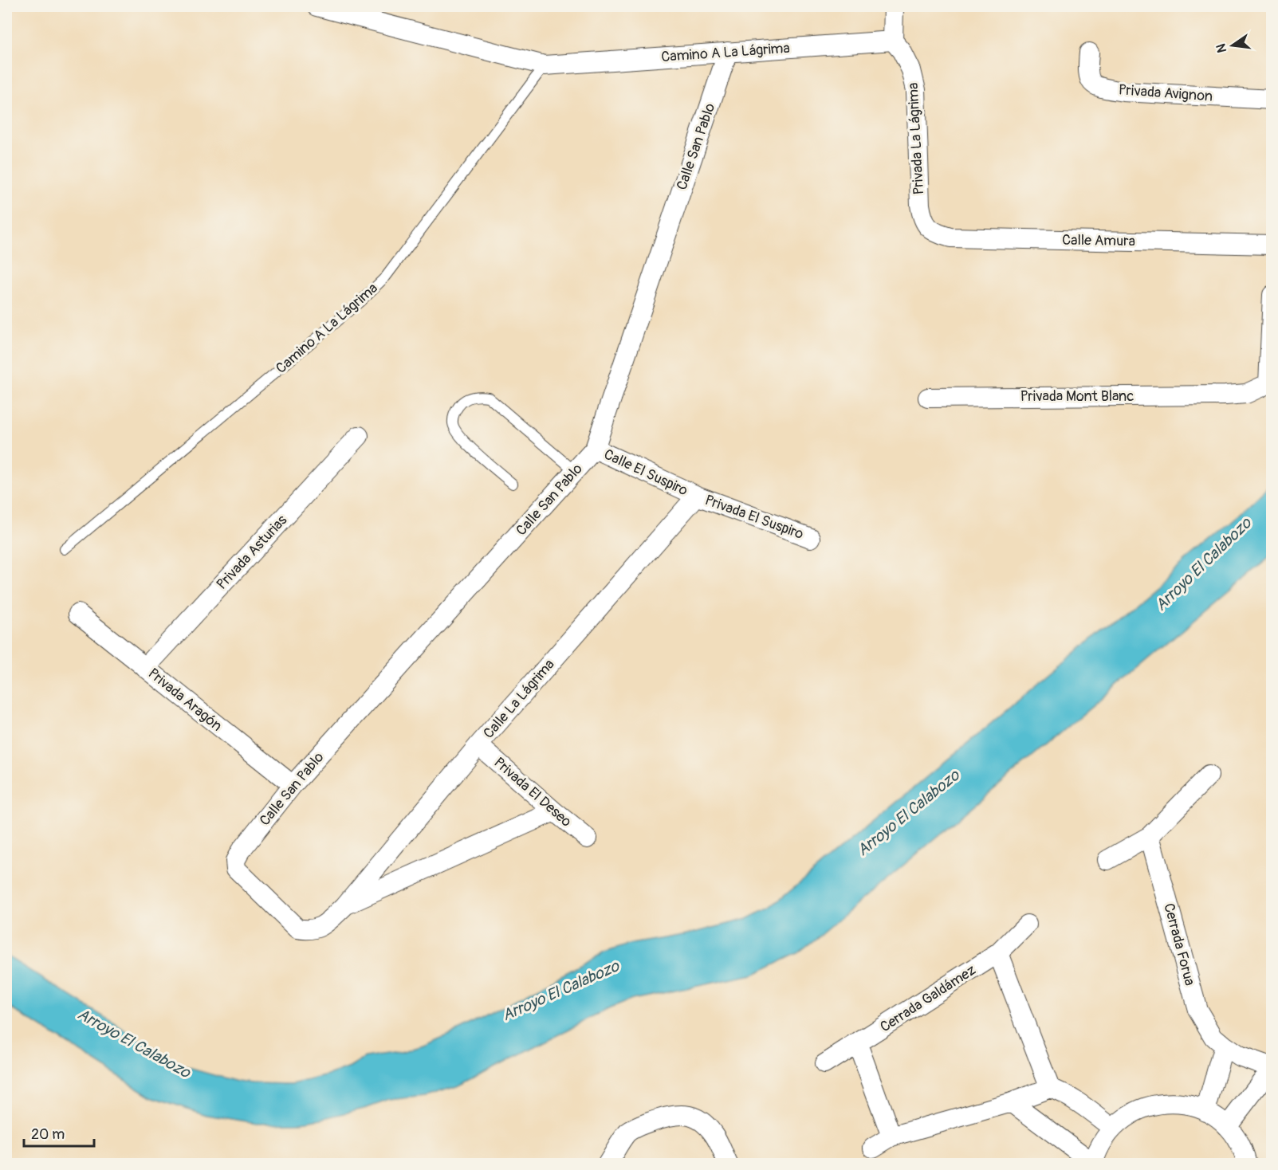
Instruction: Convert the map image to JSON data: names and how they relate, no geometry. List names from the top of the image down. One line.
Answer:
{"streets":{"street":["Camino A La Lágrima","Privada Avignon","Privada La Lágrima","Calle San Pablo","Calle Amura","Privada Mont Blanc","Calle El Suspiro","Privada El Suspiro","Privada Asturias","Calle La Lágrima","Privada Aragón","Privada El Deseo","Cerrada Forua","Cerrada Galdámez"]},"crossings":[["Camino A La Lágrima","Privada La Lágrima"],["Camino A La Lágrima","Calle San Pablo"],["Privada La Lágrima","Calle Amura"],["Calle San Pablo","Calle El Suspiro"],["Calle San Pablo","Calle La Lágrima"],["Calle San Pablo","Privada Aragón"],["Calle El Suspiro","Privada El Suspiro"],["Calle El Suspiro","Calle La Lágrima"],["Privada El Suspiro","Calle La Lágrima"],["Privada Asturias","Privada Aragón"],["Calle La Lágrima","Privada El Deseo"]],"water":["Arroyo El Calabozo"],"scale_bar":"20 m","north":"left"}
